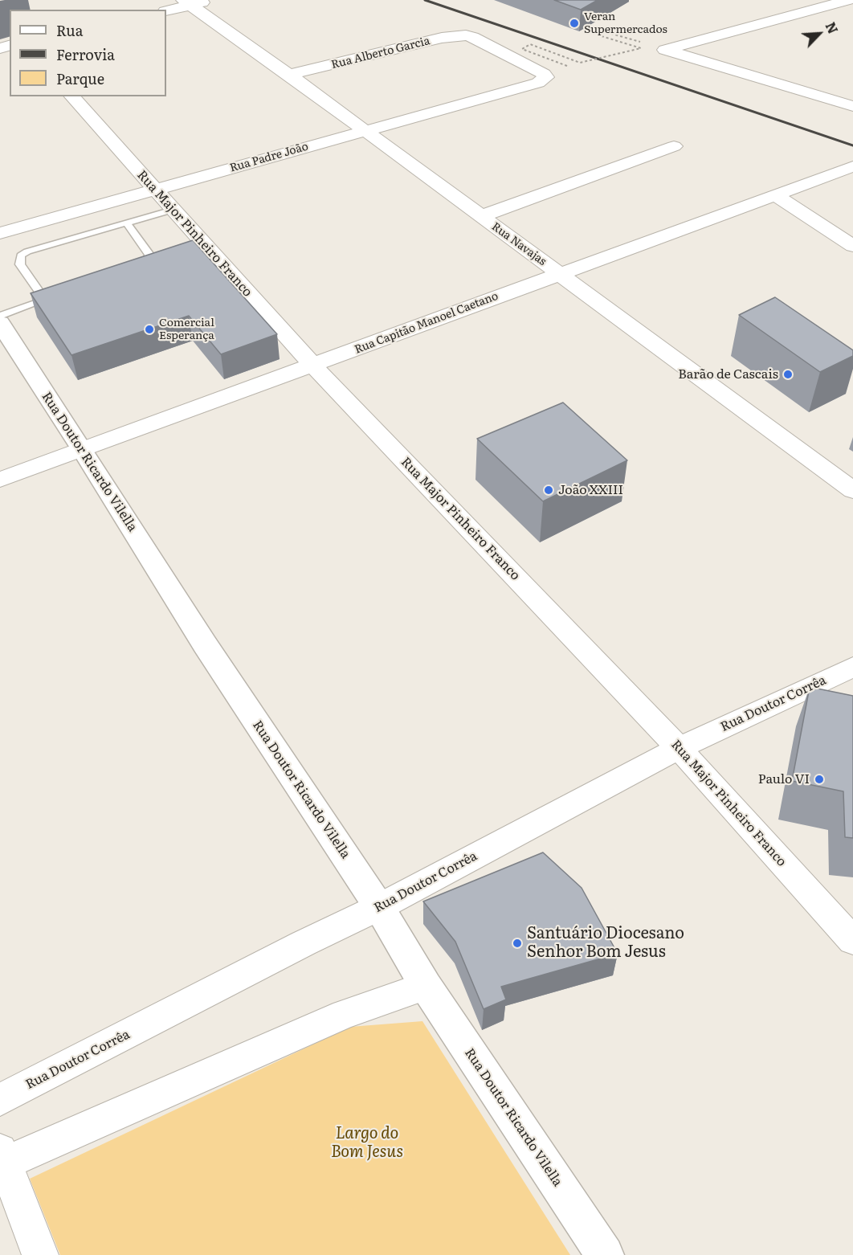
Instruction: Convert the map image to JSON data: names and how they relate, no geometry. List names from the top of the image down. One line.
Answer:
{"streets":{"street":["Rua Alberto Garcia","Rua Padre João","Rua Major Pinheiro Franco","Rua Navajas","Rua Capitão Manoel Caetano","Rua Doutor Ricardo Vilella","Rua Doutor Corrêa"]},"crossings":[["Rua Alberto Garcia","Rua Padre João"],["Rua Alberto Garcia","Rua Navajas"],["Rua Padre João","Rua Major Pinheiro Franco"],["Rua Padre João","Rua Navajas"],["Rua Major Pinheiro Franco","Rua Capitão Manoel Caetano"],["Rua Major Pinheiro Franco","Rua Doutor Corrêa"],["Rua Navajas","Rua Capitão Manoel Caetano"],["Rua Capitão Manoel Caetano","Rua Doutor Ricardo Vilella"],["Rua Doutor Ricardo Vilella","Rua Doutor Corrêa"]],"parks":["Largo do Bom Jesus"],"places":["Veran Supermercados","Comercial Esperança","Barão de Cascais","João XXIII","Paulo VI","Santuário Diocesano Senhor Bom Jesus"],"legend":["Rua","Ferrovia","Parque"],"north":"top right"}
